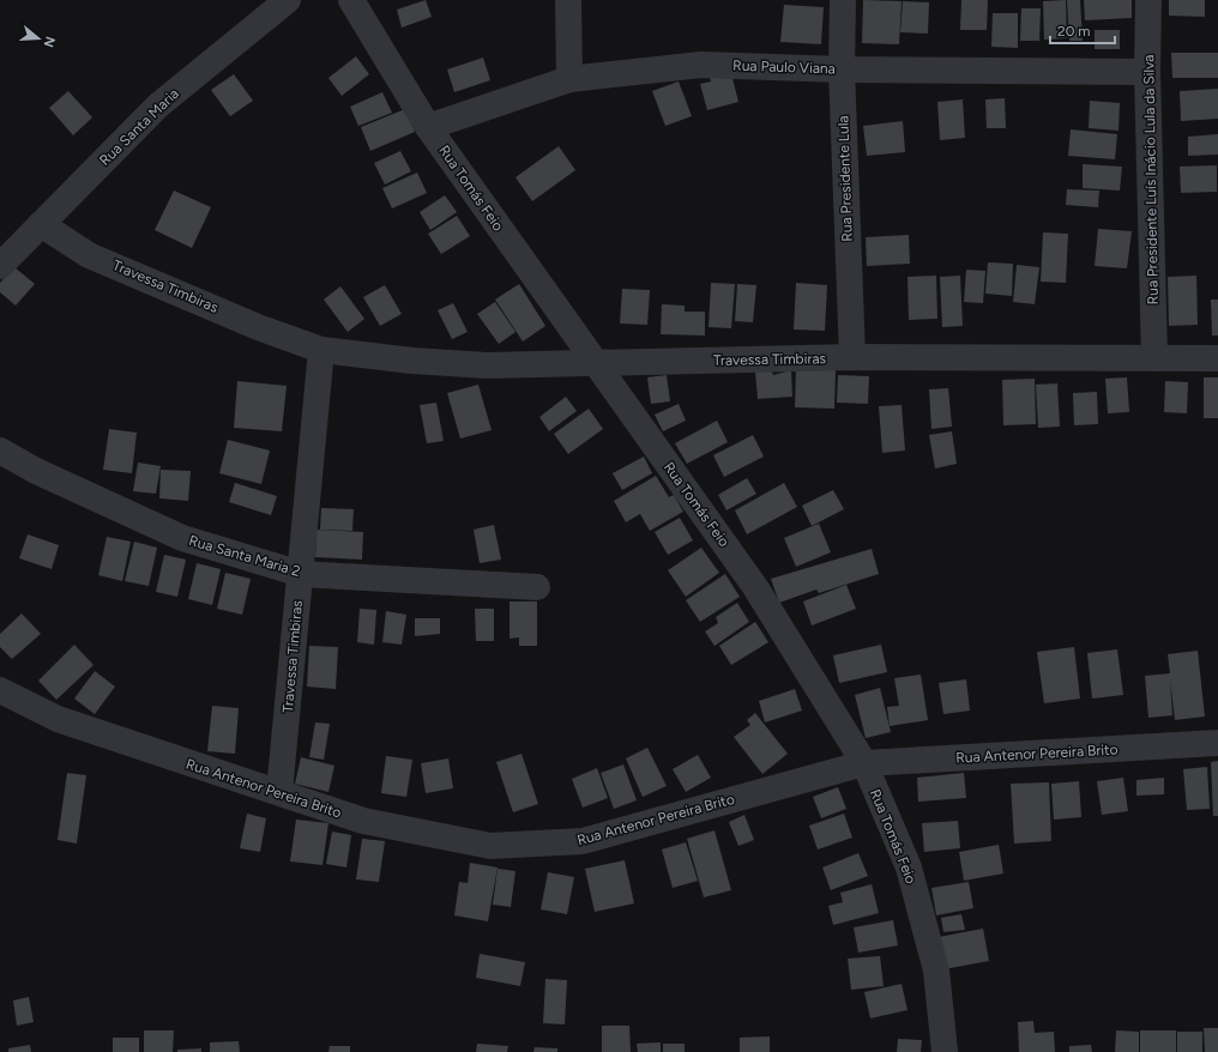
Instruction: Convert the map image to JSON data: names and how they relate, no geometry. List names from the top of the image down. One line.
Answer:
{"streets":{"street":["Rua Paulo Viana","Rua Santa Maria","Rua Presidente Lula","Rua Presidente Luís Inácio Lula da Silva","Rua Tomás Feio","Travessa Timbiras","Rua Santa Maria 2","Rua Antenor Pereira Brito"]},"crossings":[["Rua Paulo Viana","Rua Presidente Lula"],["Rua Paulo Viana","Rua Presidente Luís Inácio Lula da Silva"],["Rua Paulo Viana","Rua Tomás Feio"],["Rua Santa Maria","Travessa Timbiras"],["Rua Presidente Lula","Travessa Timbiras"],["Rua Presidente Luís Inácio Lula da Silva","Travessa Timbiras"],["Rua Tomás Feio","Travessa Timbiras"],["Rua Tomás Feio","Rua Antenor Pereira Brito"],["Travessa Timbiras","Rua Santa Maria 2"],["Travessa Timbiras","Rua Antenor Pereira Brito"]],"scale_bar":"20 m","north":"right"}
